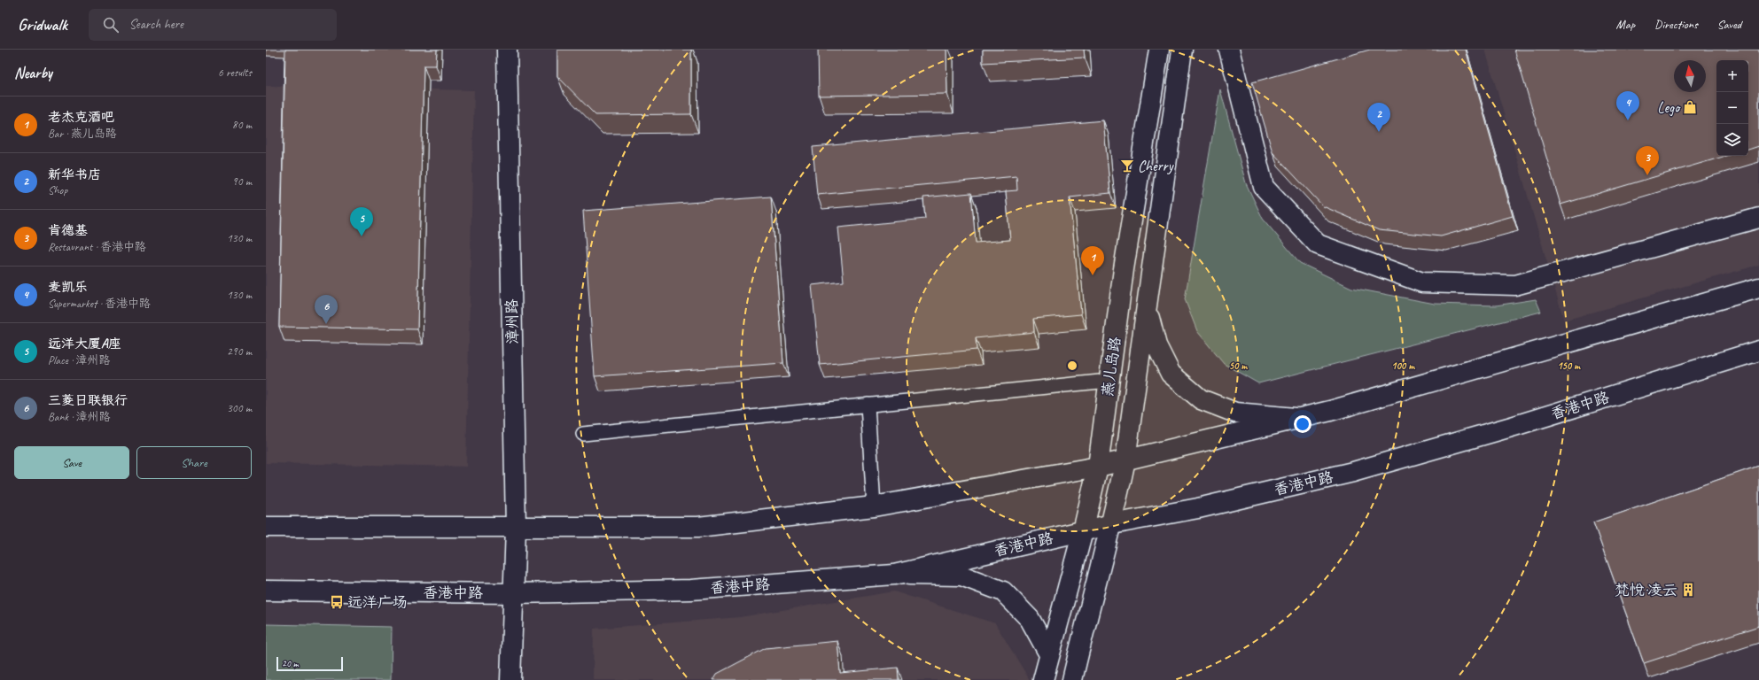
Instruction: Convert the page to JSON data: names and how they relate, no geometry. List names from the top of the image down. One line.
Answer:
{"streets":{"main road":["漳州路","燕儿岛路","香港中路"]},"crossings":[["漳州路","香港中路"],["燕儿岛路","香港中路"]],"places":{"shop":["Lego"],"bar":["Cherry"],"building":["梵悦·凌云"],"bus stop":["远洋广场"]},"scale_bar":"20 m","north":"top","page":{"header":"Gridwalk","search":"Search here","nav":["Map","Directions","Saved"],"heading":["Nearby","6 results"],"map_buttons":["+","−"],"pins":["4","2","3","5","1","6"],"list":[{"mark":"1","name":"老杰克酒吧","note":"Bar · 燕儿岛路","value":"80 m"},{"mark":"2","name":"新华书店","note":"Shop","value":"90 m"},{"mark":"3","name":"肯德基","note":"Restaurant · 香港中路","value":"130 m"},{"mark":"4","name":"麦凯乐","note":"Supermarket · 香港中路","value":"130 m"},{"mark":"5","name":"远洋大厦A座","note":"Place · 漳州路","value":"290 m"},{"mark":"6","name":"三菱日联银行","note":"Bank · 漳州路","value":"300 m"}],"buttons":["Save","Share"],"scale":"20 m"},"rings":["50 m","100 m","150 m"]}
